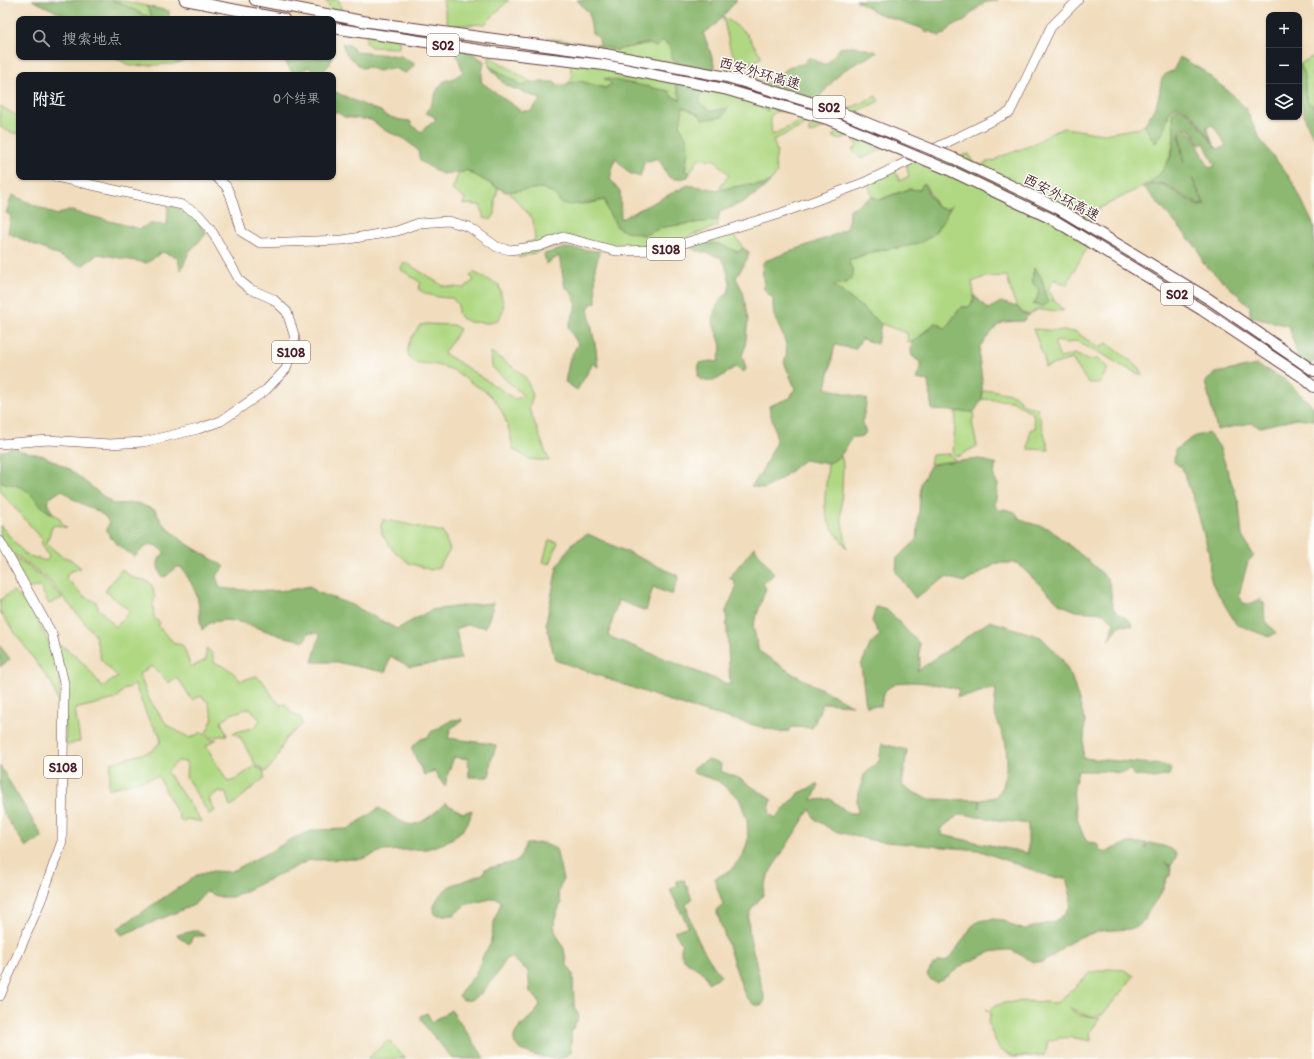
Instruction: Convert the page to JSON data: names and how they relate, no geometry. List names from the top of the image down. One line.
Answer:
{"streets":{"highway":["S02","西安外环高速"],"main road":["S108"]},"page":{"map_buttons":["+","−"],"search":"搜索地点","heading":["附近","0个结果"]}}
